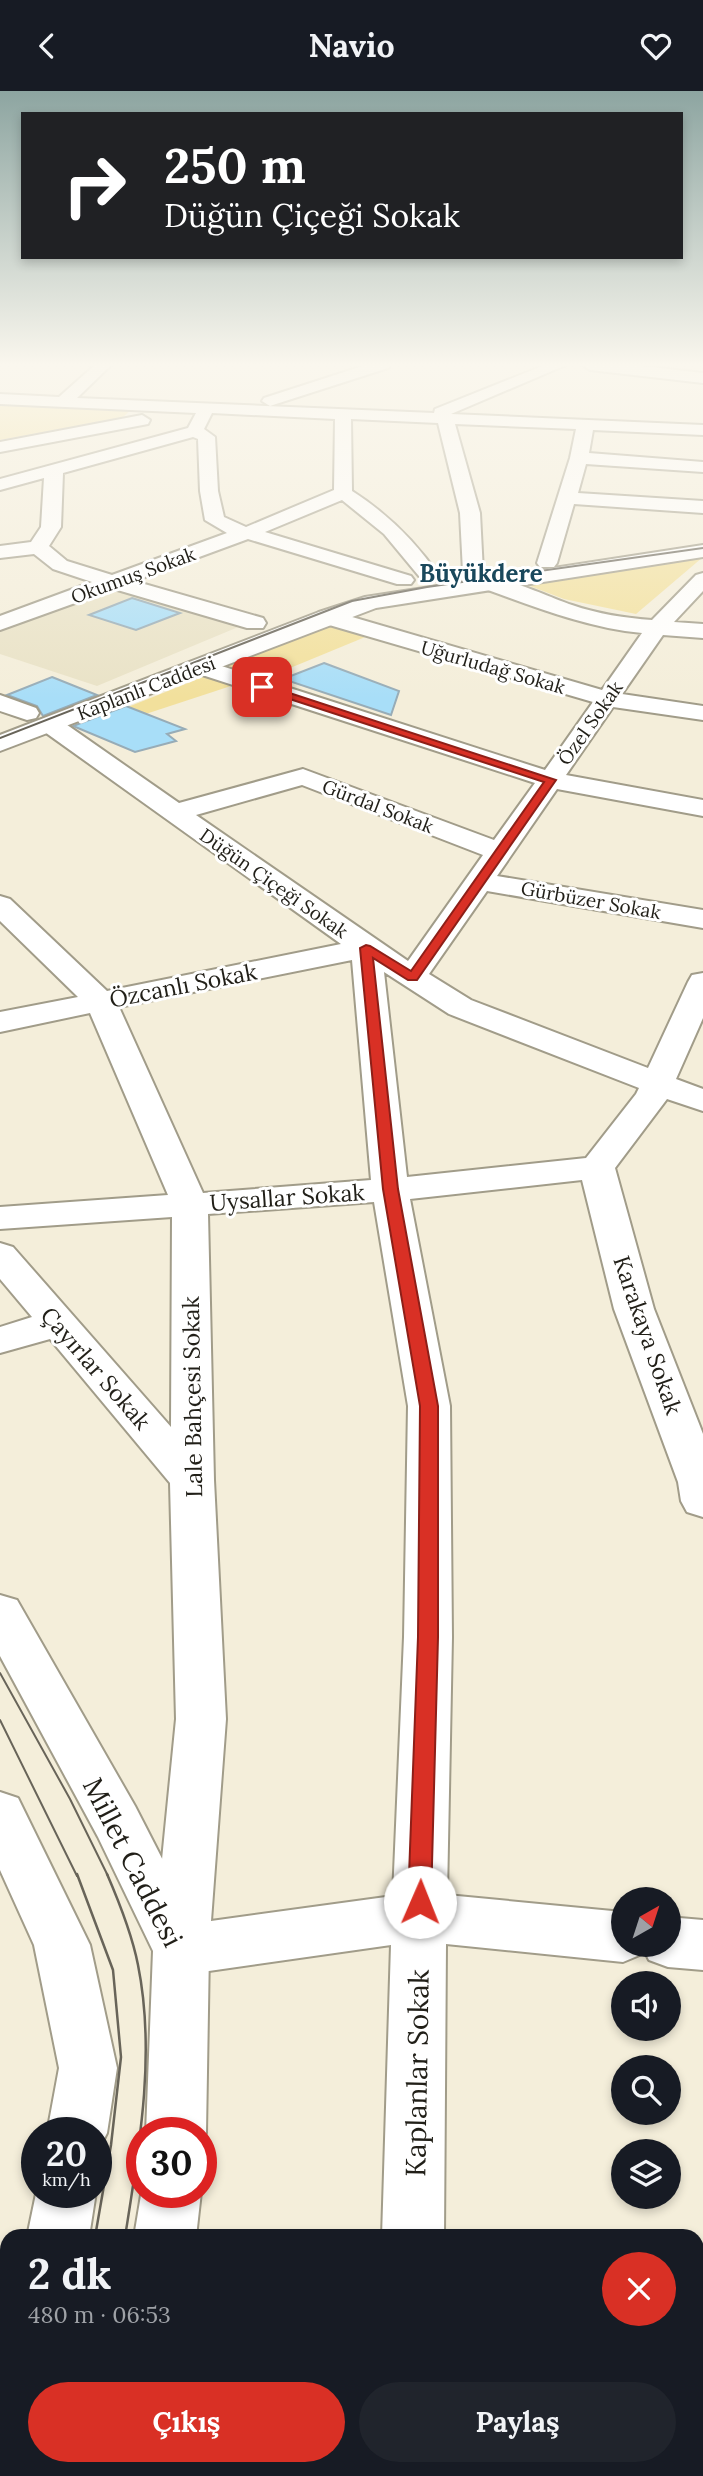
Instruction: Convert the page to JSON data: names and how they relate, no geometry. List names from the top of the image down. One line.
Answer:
{"streets":{"street":["Okumuş Sokak","Uğurludağ Sokak","Kaplanlı Caddesi","Özel Sokak","Gürdal Sokak","Düğün Çiçeği Sokak","Gürbüzer Sokak","Özcanlı Sokak","Uysallar Sokak","Karakaya Sokak","Çayırlar Sokak","Lale Bahçesi Sokak","Millet Caddesi","Kaplanlar Sokak"]},"crossings":[["Uğurludağ Sokak","Kaplanlı Caddesi"],["Uğurludağ Sokak","Özel Sokak"],["Kaplanlı Caddesi","Düğün Çiçeği Sokak"],["Özel Sokak","Gürdal Sokak"],["Özel Sokak","Düğün Çiçeği Sokak"],["Özel Sokak","Gürbüzer Sokak"],["Gürdal Sokak","Düğün Çiçeği Sokak"],["Düğün Çiçeği Sokak","Özcanlı Sokak"],["Düğün Çiçeği Sokak","Kaplanlar Sokak"],["Özcanlı Sokak","Lale Bahçesi Sokak"],["Özcanlı Sokak","Kaplanlar Sokak"],["Uysallar Sokak","Karakaya Sokak"],["Uysallar Sokak","Lale Bahçesi Sokak"],["Uysallar Sokak","Kaplanlar Sokak"],["Çayırlar Sokak","Lale Bahçesi Sokak"],["Lale Bahçesi Sokak","Millet Caddesi"]],"districts":["Büyükdere"],"north":"top right","page":{"header":"Navio","turn":["250 m","Düğün Çiçeği Sokak"],"speed":"20 km/h","limit":"30","heading":["2 dk","480 m · 06:53"],"buttons":["Çıkış","Paylaş"]}}
